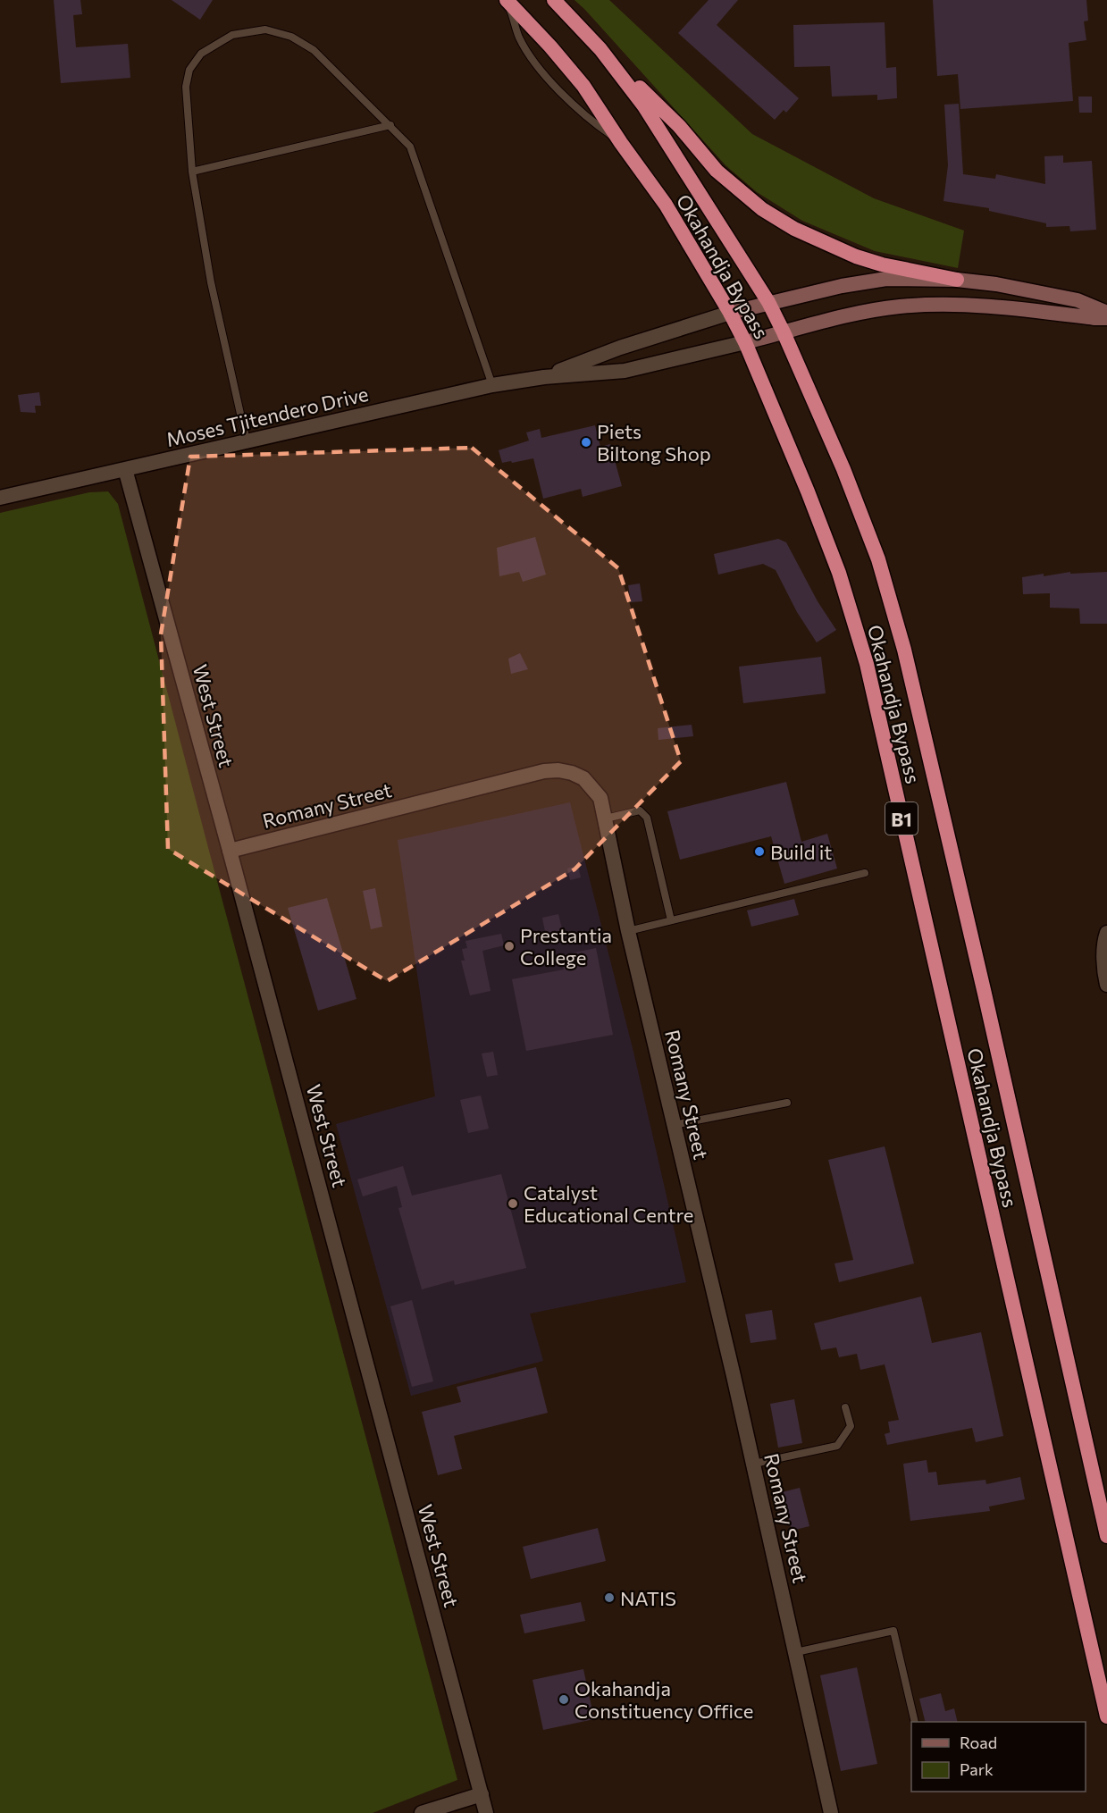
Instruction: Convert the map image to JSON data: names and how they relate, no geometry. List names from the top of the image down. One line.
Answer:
{"streets":{"highway":["Okahandja Bypass","B1"],"main road":["Moses Tjitendero Drive"],"street":["West Street","Romany Street"]},"crossings":[["Okahandja Bypass","Moses Tjitendero Drive"],["Moses Tjitendero Drive","West Street"],["West Street","Romany Street"]],"places":["Piets Biltong Shop","Build it","Prestantia College","Catalyst Educational Centre","NATIS","Okahandja Constituency Office"],"legend":["Road","Park"]}
